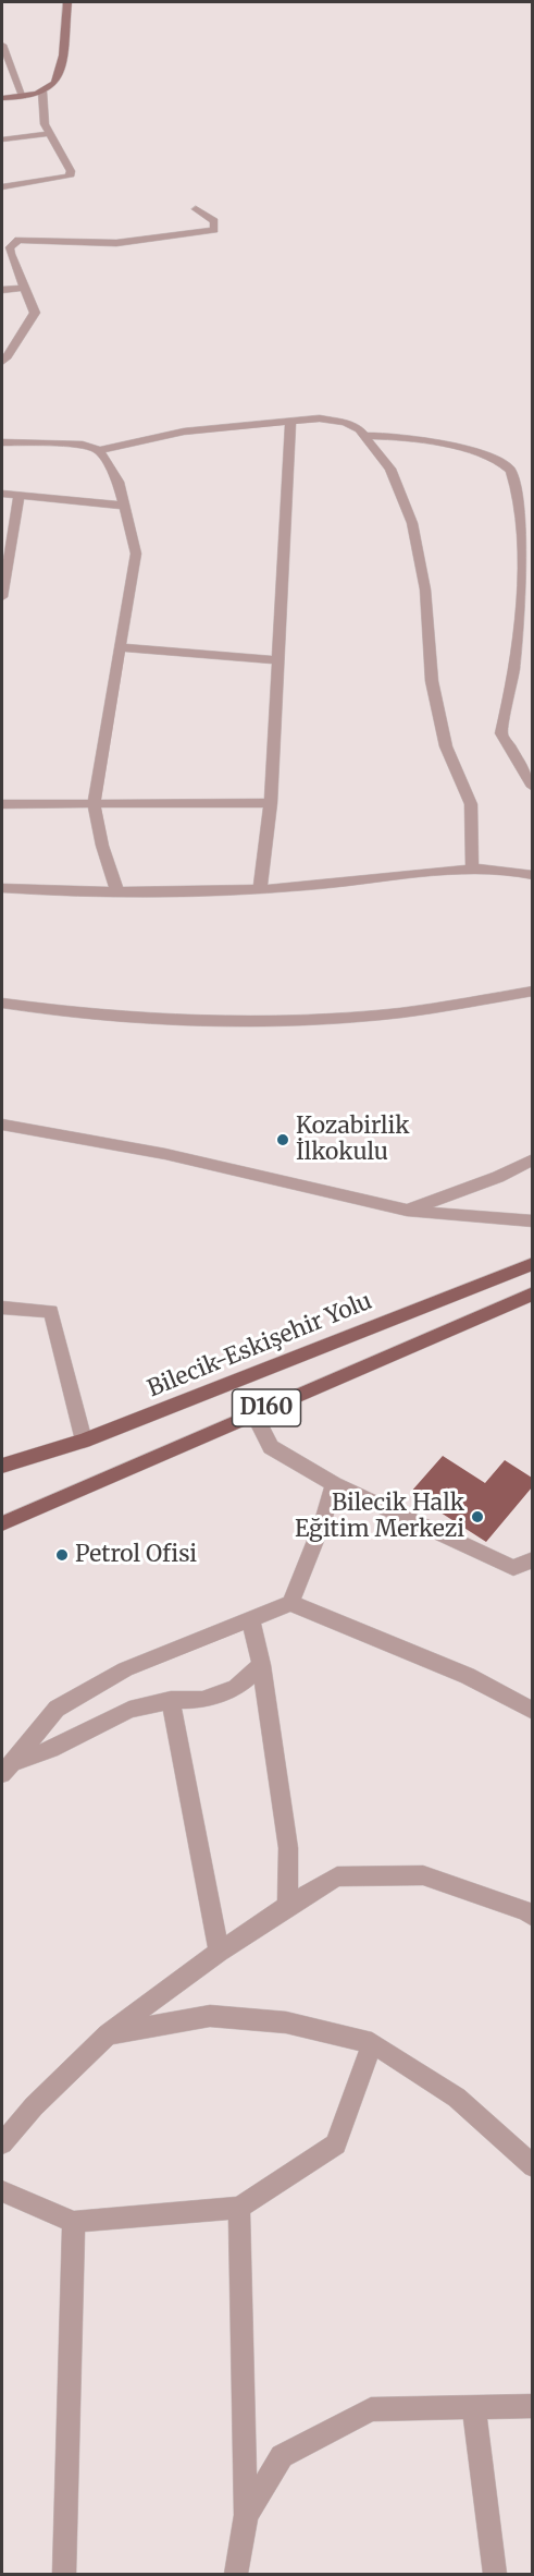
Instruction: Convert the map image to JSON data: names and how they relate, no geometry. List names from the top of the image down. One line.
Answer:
{"streets":{"main road":["Bilecik-Eskişehir Yolu","D160"]},"places":["Kozabirlik İlkokulu","Bilecik Halk Eğitim Merkezi","Petrol Ofisi"]}
